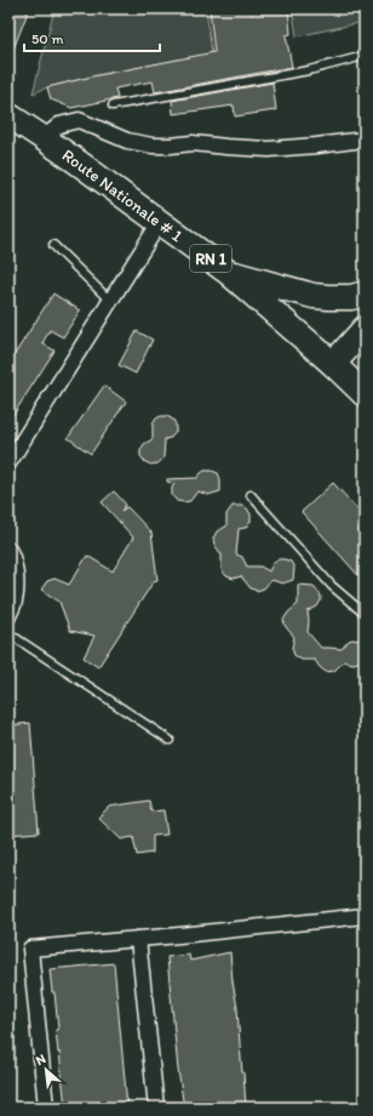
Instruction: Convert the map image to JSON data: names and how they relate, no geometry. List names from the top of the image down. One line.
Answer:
{"streets":{"main road":["Route Nationale # 1","RN 1"]},"scale_bar":"50 m","north":"top left"}
